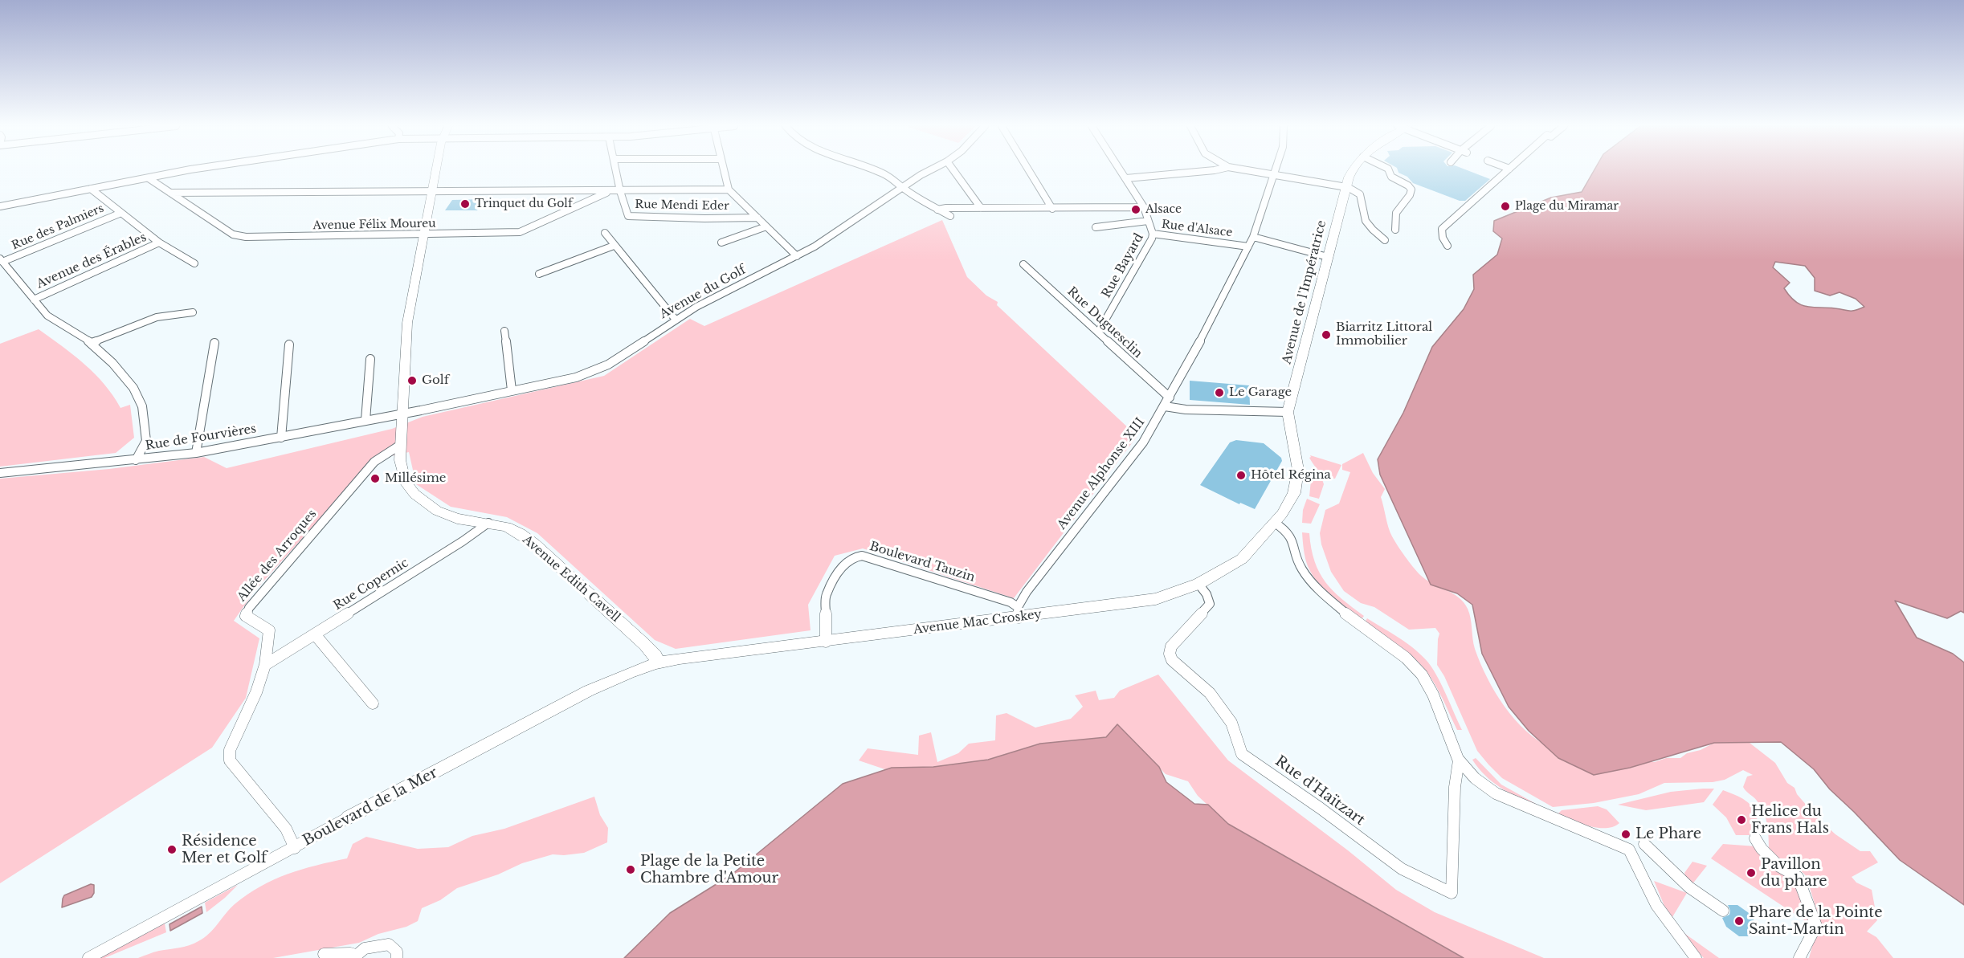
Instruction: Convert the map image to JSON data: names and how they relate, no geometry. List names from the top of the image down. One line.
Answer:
{"streets":{"main road":["Avenue de l'Impératrice","Avenue Edith Cavell","Avenue Mac Croskey","Boulevard de la Mer"],"street":["Rue Mendi Eder","Avenue Félix Moureu","Rue des Palmiers","Rue d'Alsace","Avenue des Érables","Rue Bayard","Avenue du Golf","Rue Duguesclin","Rue de Fourvières","Avenue Alphonse XIII","Allée des Arroques","Boulevard Tauzin","Rue Copernic","Rue d'Haïtzart"]},"crossings":[["Avenue Félix Moureu","Avenue Edith Cavell"],["Rue d'Alsace","Rue Bayard"],["Rue d'Alsace","Avenue Alphonse XIII"],["Rue Bayard","Rue Duguesclin"],["Avenue du Golf","Rue de Fourvières"],["Avenue du Golf","Avenue Edith Cavell"],["Avenue de l'Impératrice","Avenue Mac Croskey"],["Rue Duguesclin","Avenue Alphonse XIII"],["Rue de Fourvières","Avenue Edith Cavell"],["Avenue Alphonse XIII","Boulevard Tauzin"],["Avenue Alphonse XIII","Avenue Mac Croskey"],["Allée des Arroques","Avenue Edith Cavell"],["Allée des Arroques","Rue Copernic"],["Allée des Arroques","Boulevard de la Mer"],["Boulevard Tauzin","Avenue Mac Croskey"],["Avenue Edith Cavell","Rue Copernic"],["Avenue Edith Cavell","Avenue Mac Croskey"],["Avenue Edith Cavell","Boulevard de la Mer"],["Avenue Mac Croskey","Rue d'Haïtzart"],["Avenue Mac Croskey","Boulevard de la Mer"]],"places":["Trinquet du Golf","Plage du Miramar","Alsace","Biarritz Littoral Immobilier","Golf","Le Garage","Hôtel Régina","Millésime","Helice du Frans Hals","Le Phare","Résidence Mer et Golf","Plage de la Petite Chambre d'Amour","Pavillon du phare","Phare de la Pointe Saint-Martin"]}
